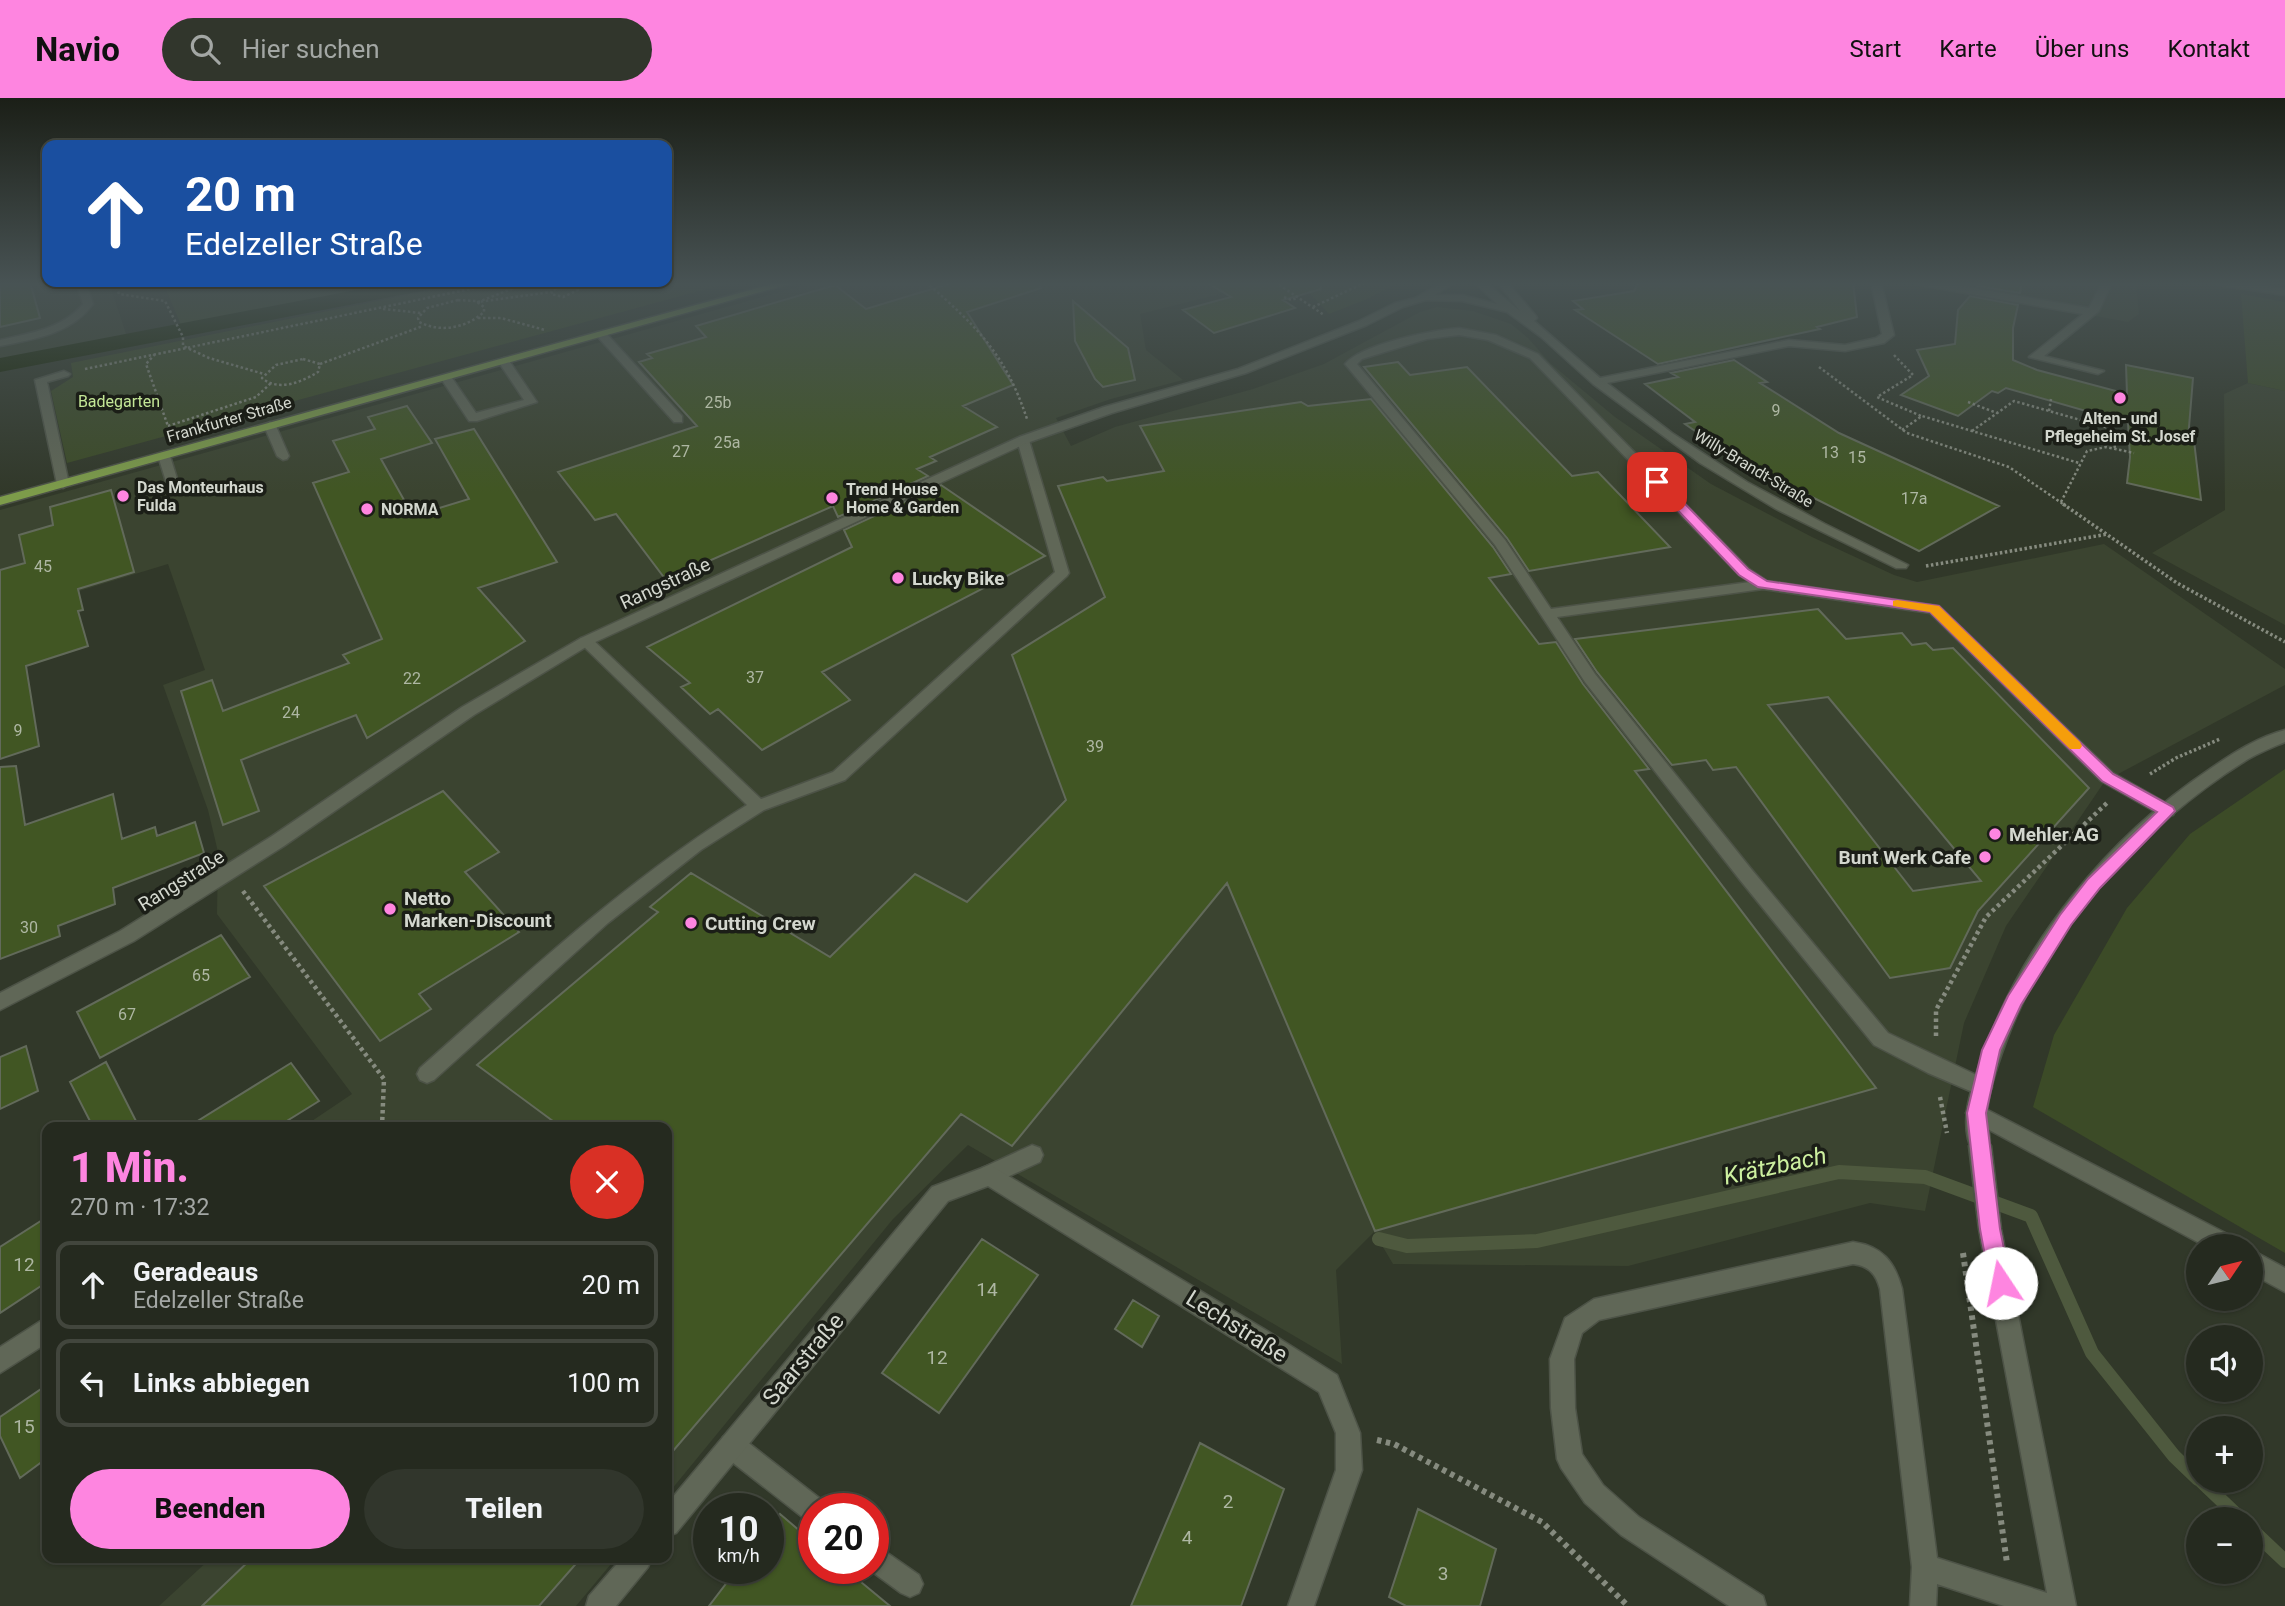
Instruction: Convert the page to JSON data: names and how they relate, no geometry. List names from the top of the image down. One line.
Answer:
{"streets":{"main road":["Frankfurter Straße"],"street":["Willy-Brandt-Straße","Rangstraße","Lechstraße","Saarstraße"]},"crossings":[["Lechstraße","Saarstraße"]],"water":["Krätzbach"],"parks":["Badegarten"],"places":["Alten- und Pflegeheim St. Josef","Das Monteurhaus Fulda","Trend House Home & Garden","NORMA","Lucky Bike","Mehler AG","Bunt Werk Cafe","Netto Marken-Discount","Cutting Crew"],"house_numbers":["25b","9","25a","27","13","15","17a","45","37","22","24","9","39","30","65","67","12","14","12","15","2","4","3"],"north":"top right","page":{"header":"Navio","search":"Hier suchen","nav":["Start","Karte","Über uns","Kontakt"],"turn":["20 m","Edelzeller Straße"],"heading":["1 Min.","270 m · 17:32"],"map_buttons":["+","−"],"list":[{"name":"Geradeaus","note":"Edelzeller Straße","value":"20 m"},{"name":"Links abbiegen","value":"100 m"}],"buttons":["Beenden","Teilen"],"speed":"10 km/h","limit":"20"}}
